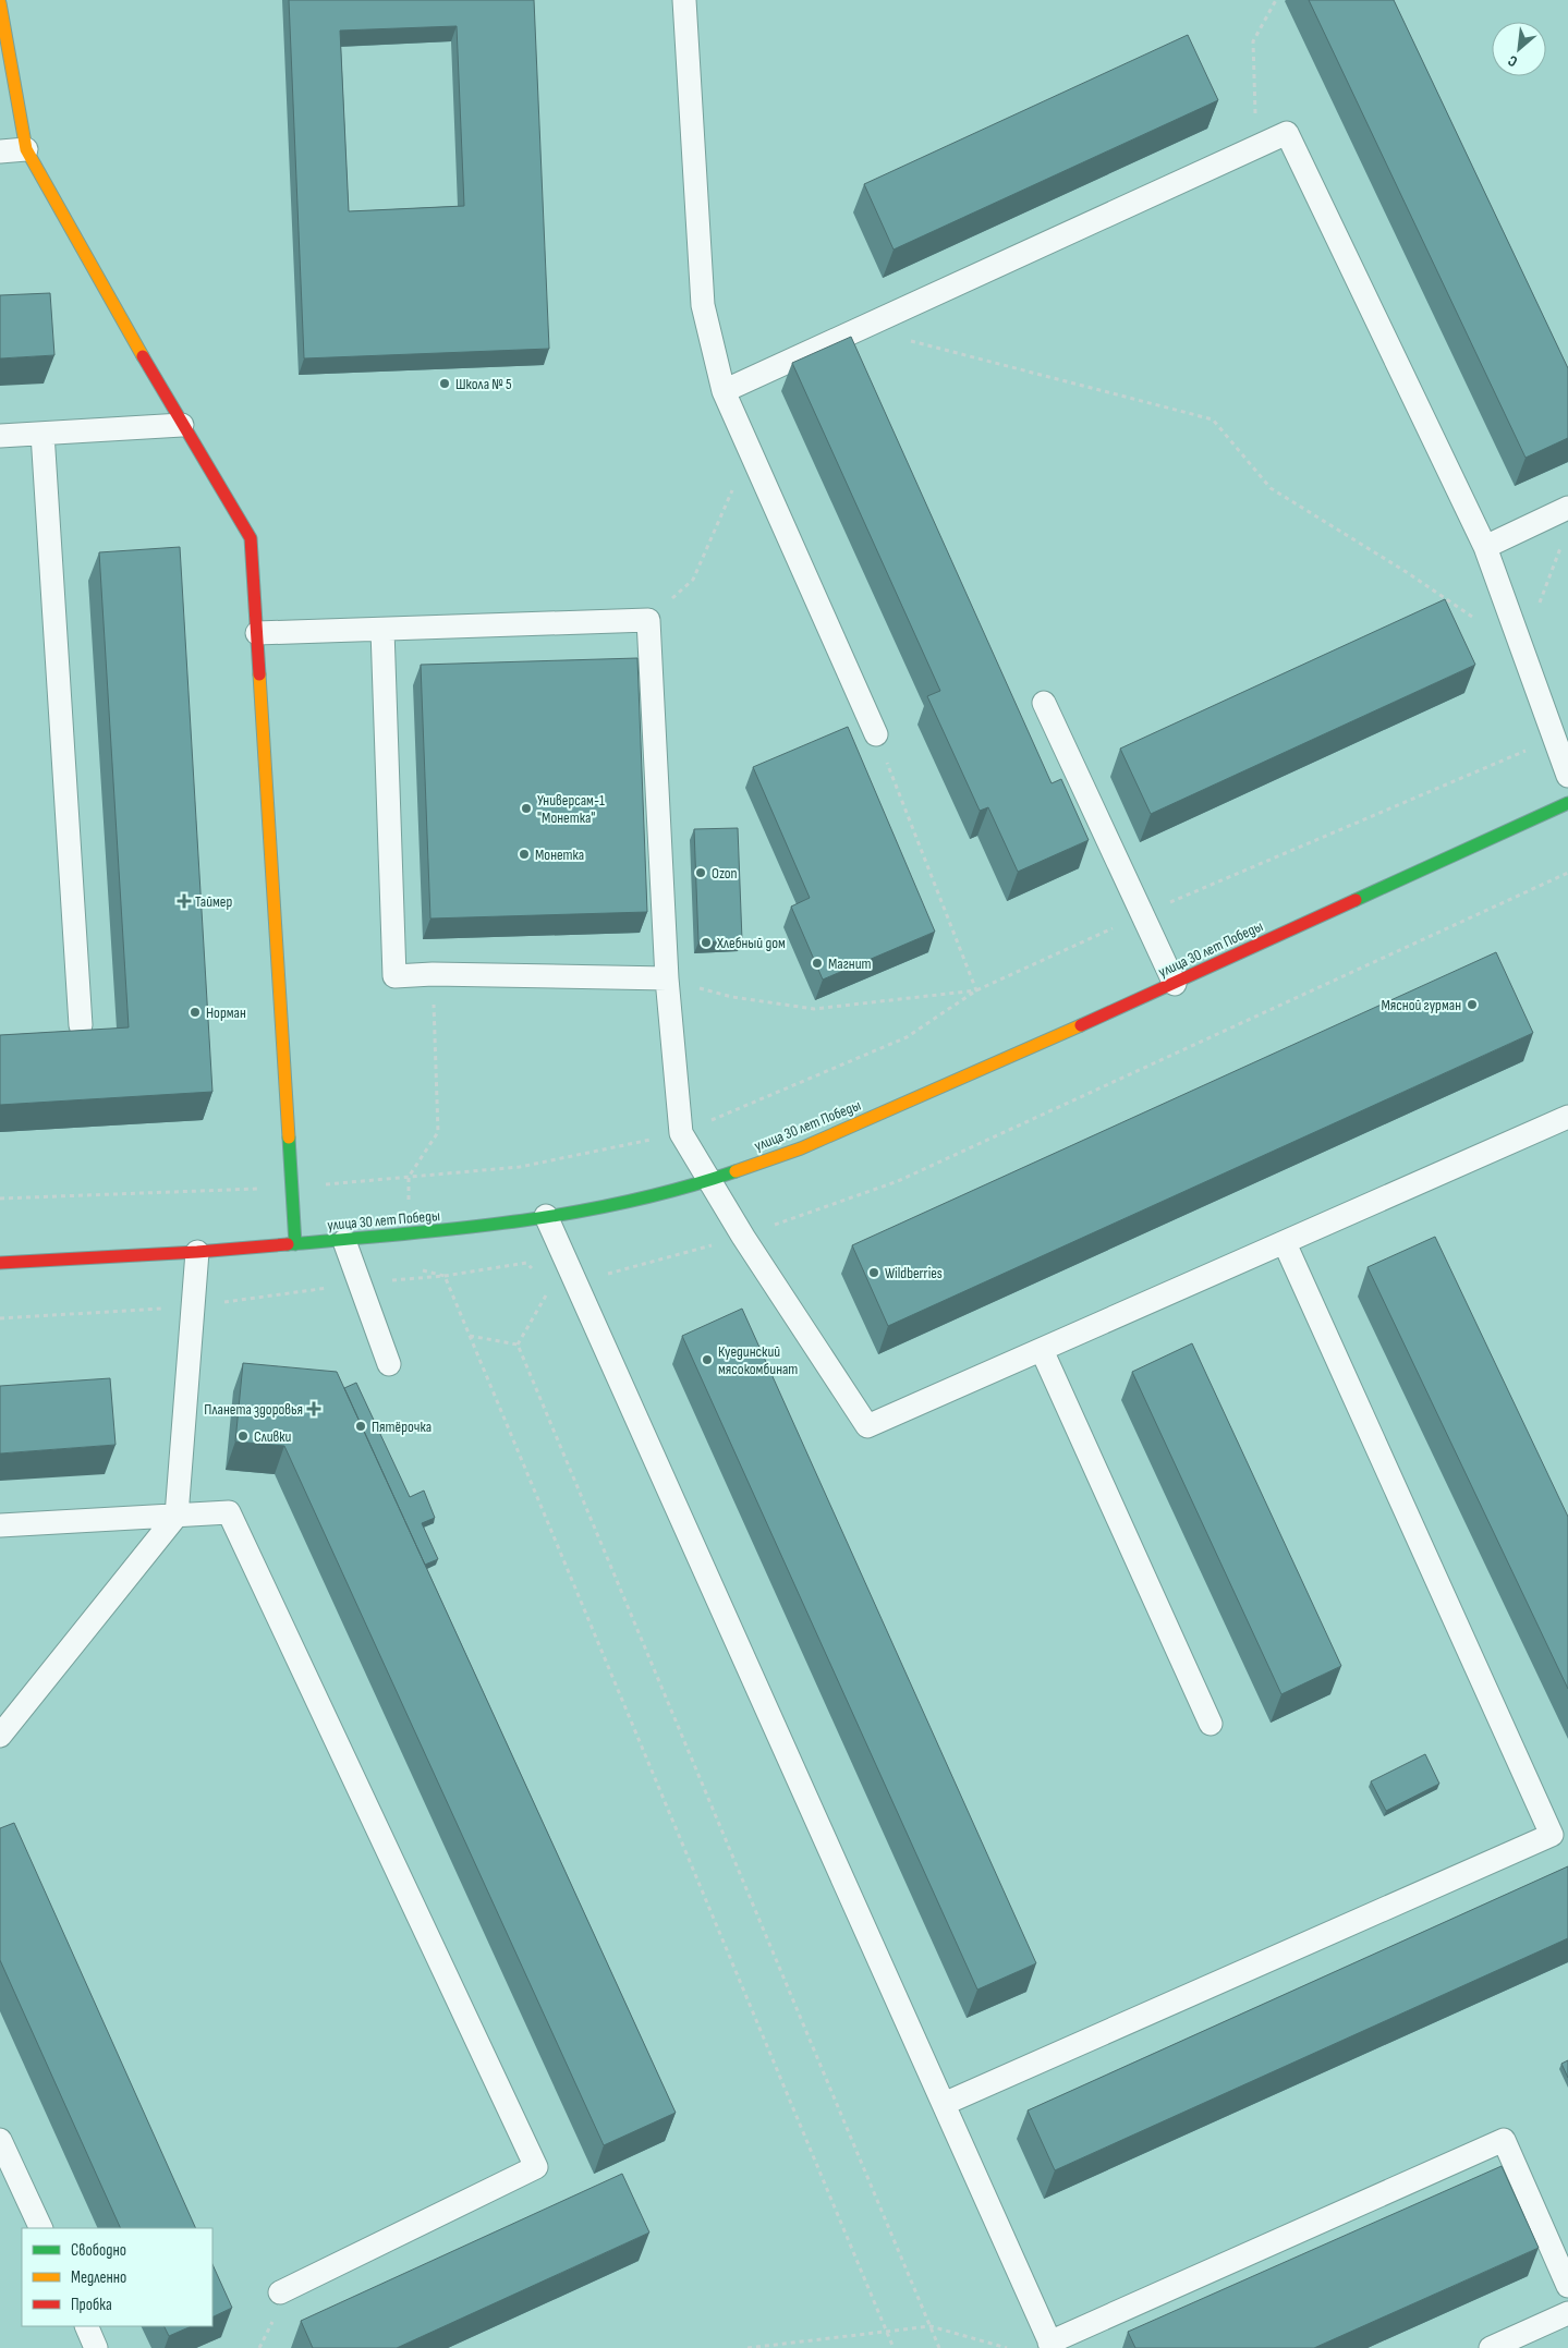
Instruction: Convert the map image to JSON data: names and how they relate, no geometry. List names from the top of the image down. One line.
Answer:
{"streets":{"main road":["улица 30 лет Победы"]},"places":{"other":["Школа № 5","Универсам-1 \"Монетка\"","Монетка","Ozon","Хлебный дом","Магнит","Мясной гурман","Норман","Wildberries","Куединский мясокомбинат","Пятёрочка","Сливки"],"health":["Таймер","Планета здоровья"]},"legend":["Свободно","Медленно","Пробка"],"north":"bottom left"}
